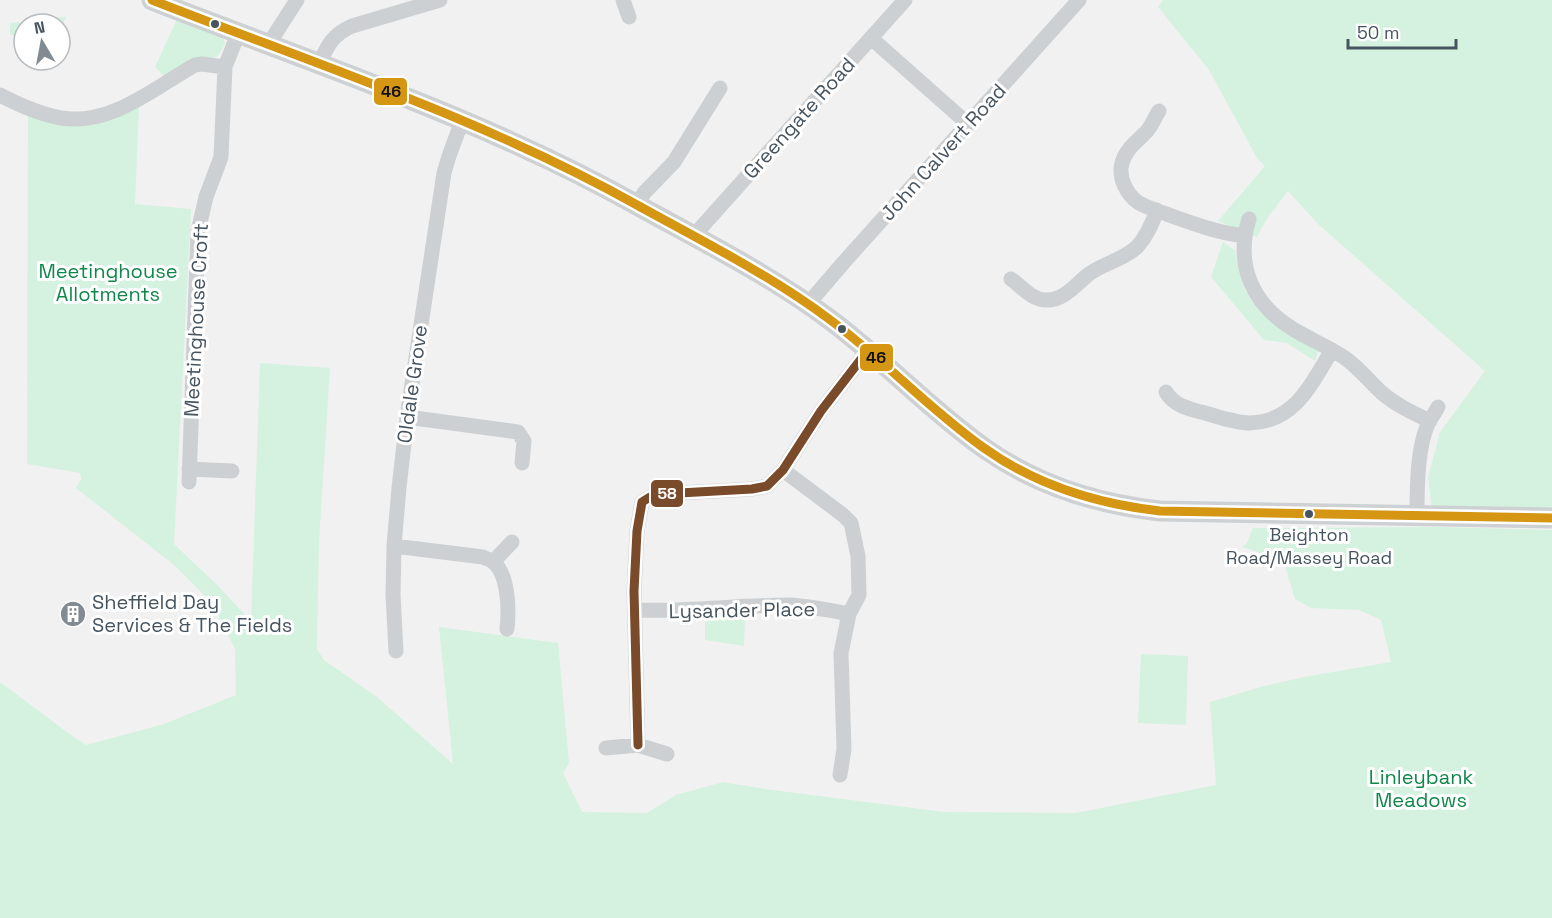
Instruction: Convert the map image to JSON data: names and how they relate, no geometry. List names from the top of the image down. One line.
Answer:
{"streets":{"street":["Greengate Road","John Calvert Road","Meetinghouse Croft","Oldale Grove","Lysander Place"]},"parks":["Meetinghouse Allotments","Linleybank Meadows"],"places":{"other":["Beighton Road/Massey Road"],"building":["Sheffield Day Services & The Fields"]},"lines":["transit line 46","transit line 58"],"scale_bar":"50 m","north":"top"}
